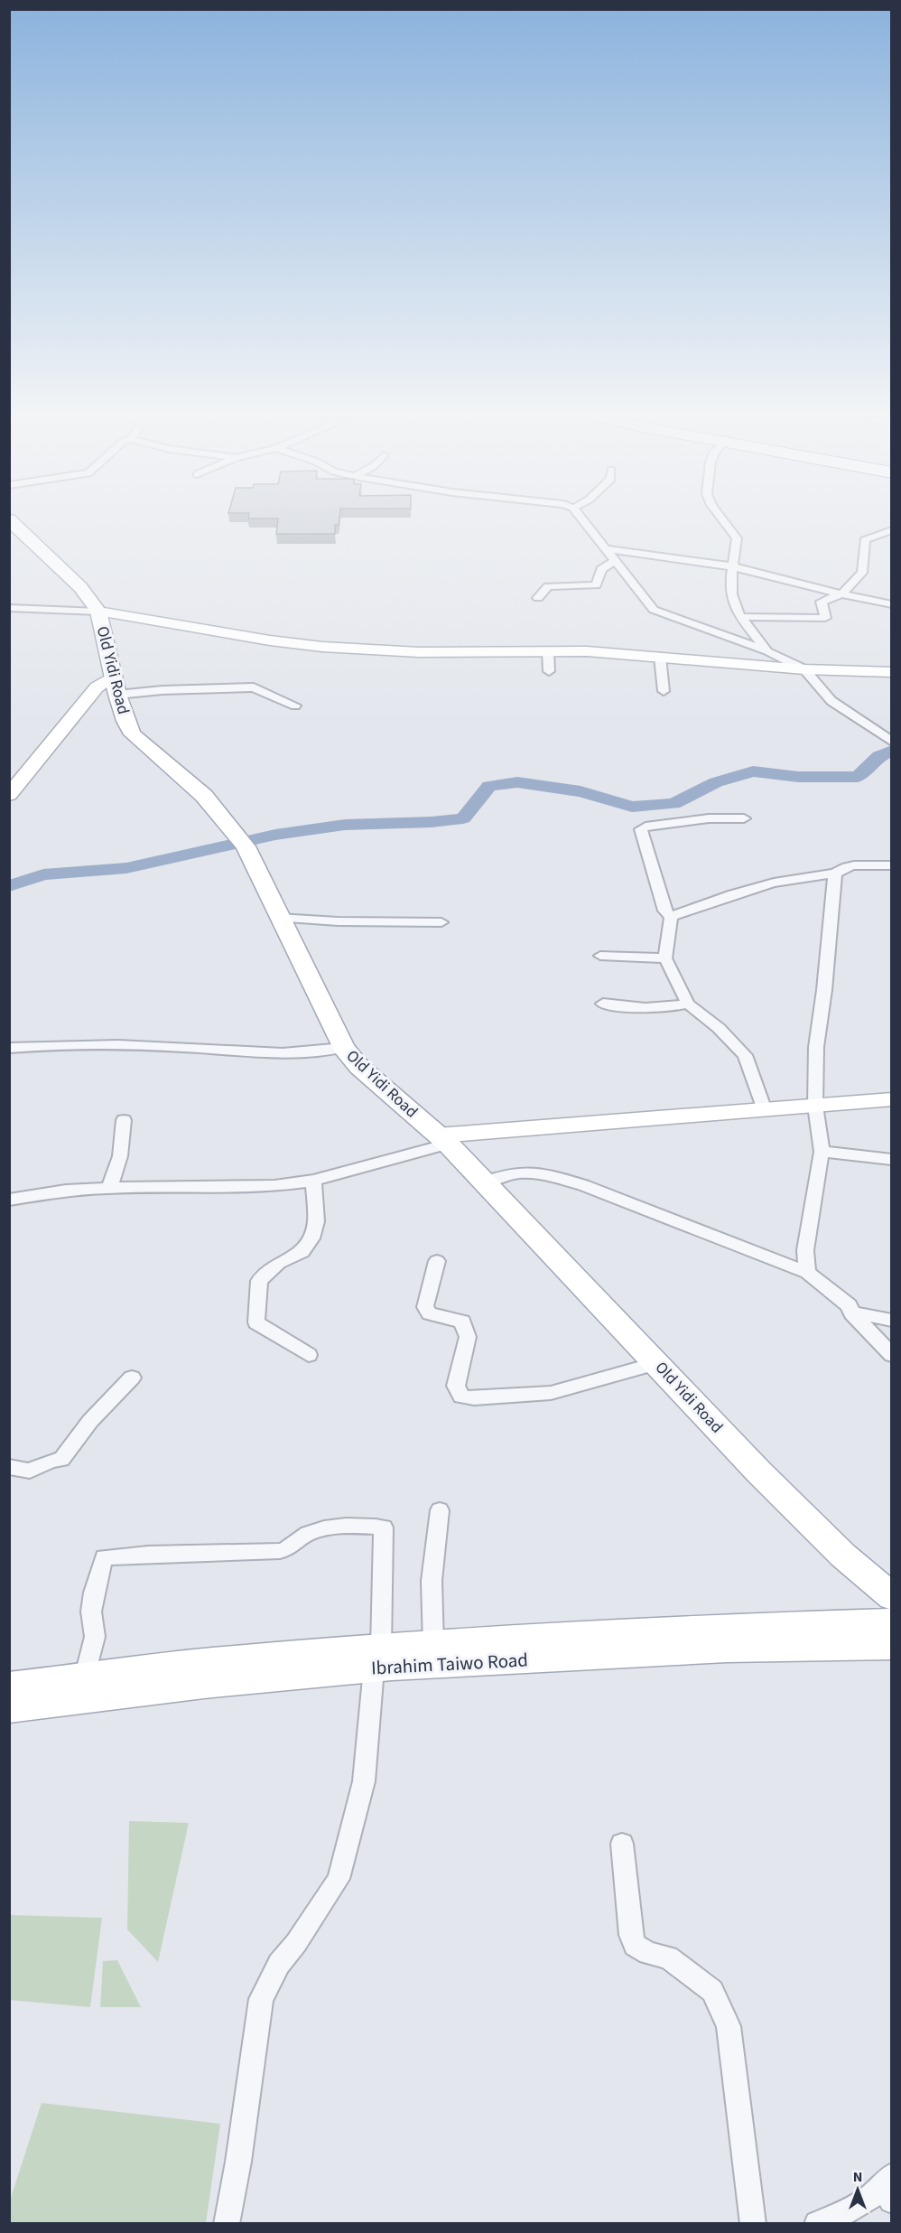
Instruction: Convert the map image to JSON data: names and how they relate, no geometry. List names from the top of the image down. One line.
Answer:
{"streets":{"main road":["Old Yidi Road","Ibrahim Taiwo Road"]},"crossings":[["Old Yidi Road","Ibrahim Taiwo Road"]],"north":"top"}
